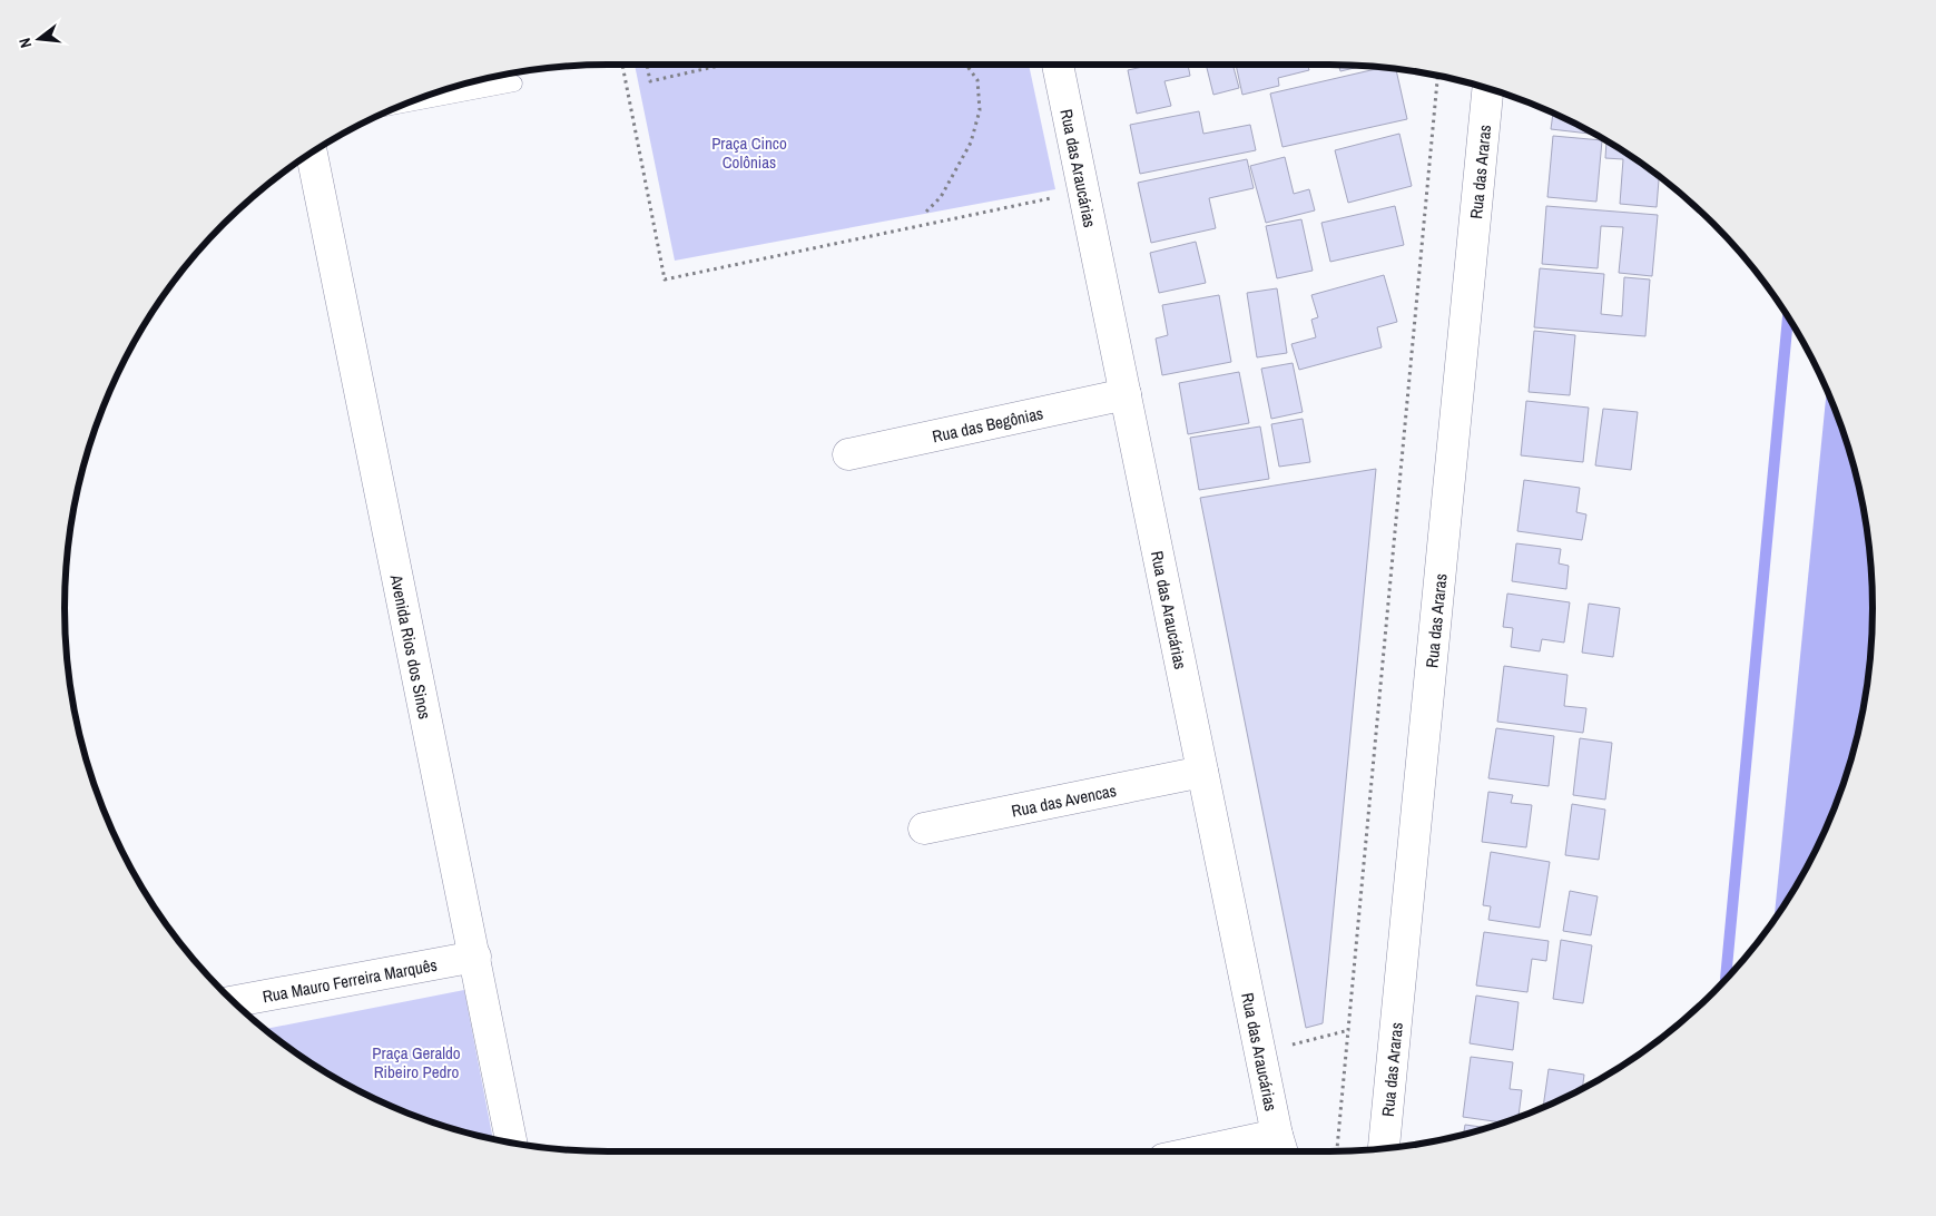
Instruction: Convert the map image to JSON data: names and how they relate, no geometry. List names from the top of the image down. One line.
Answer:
{"streets":{"street":["Rua das Araucárias","Rua das Araras","Rua das Begônias","Avenida Rios dos Sinos","Rua das Avencas","Rua Mauro Ferreira Marquês"]},"crossings":[["Rua das Araucárias","Rua das Begônias"],["Rua das Araucárias","Rua das Avencas"],["Avenida Rios dos Sinos","Rua Mauro Ferreira Marquês"]],"parks":["Praça Cinco Colônias","Praça Geraldo Ribeiro Pedro"],"north":"left"}
